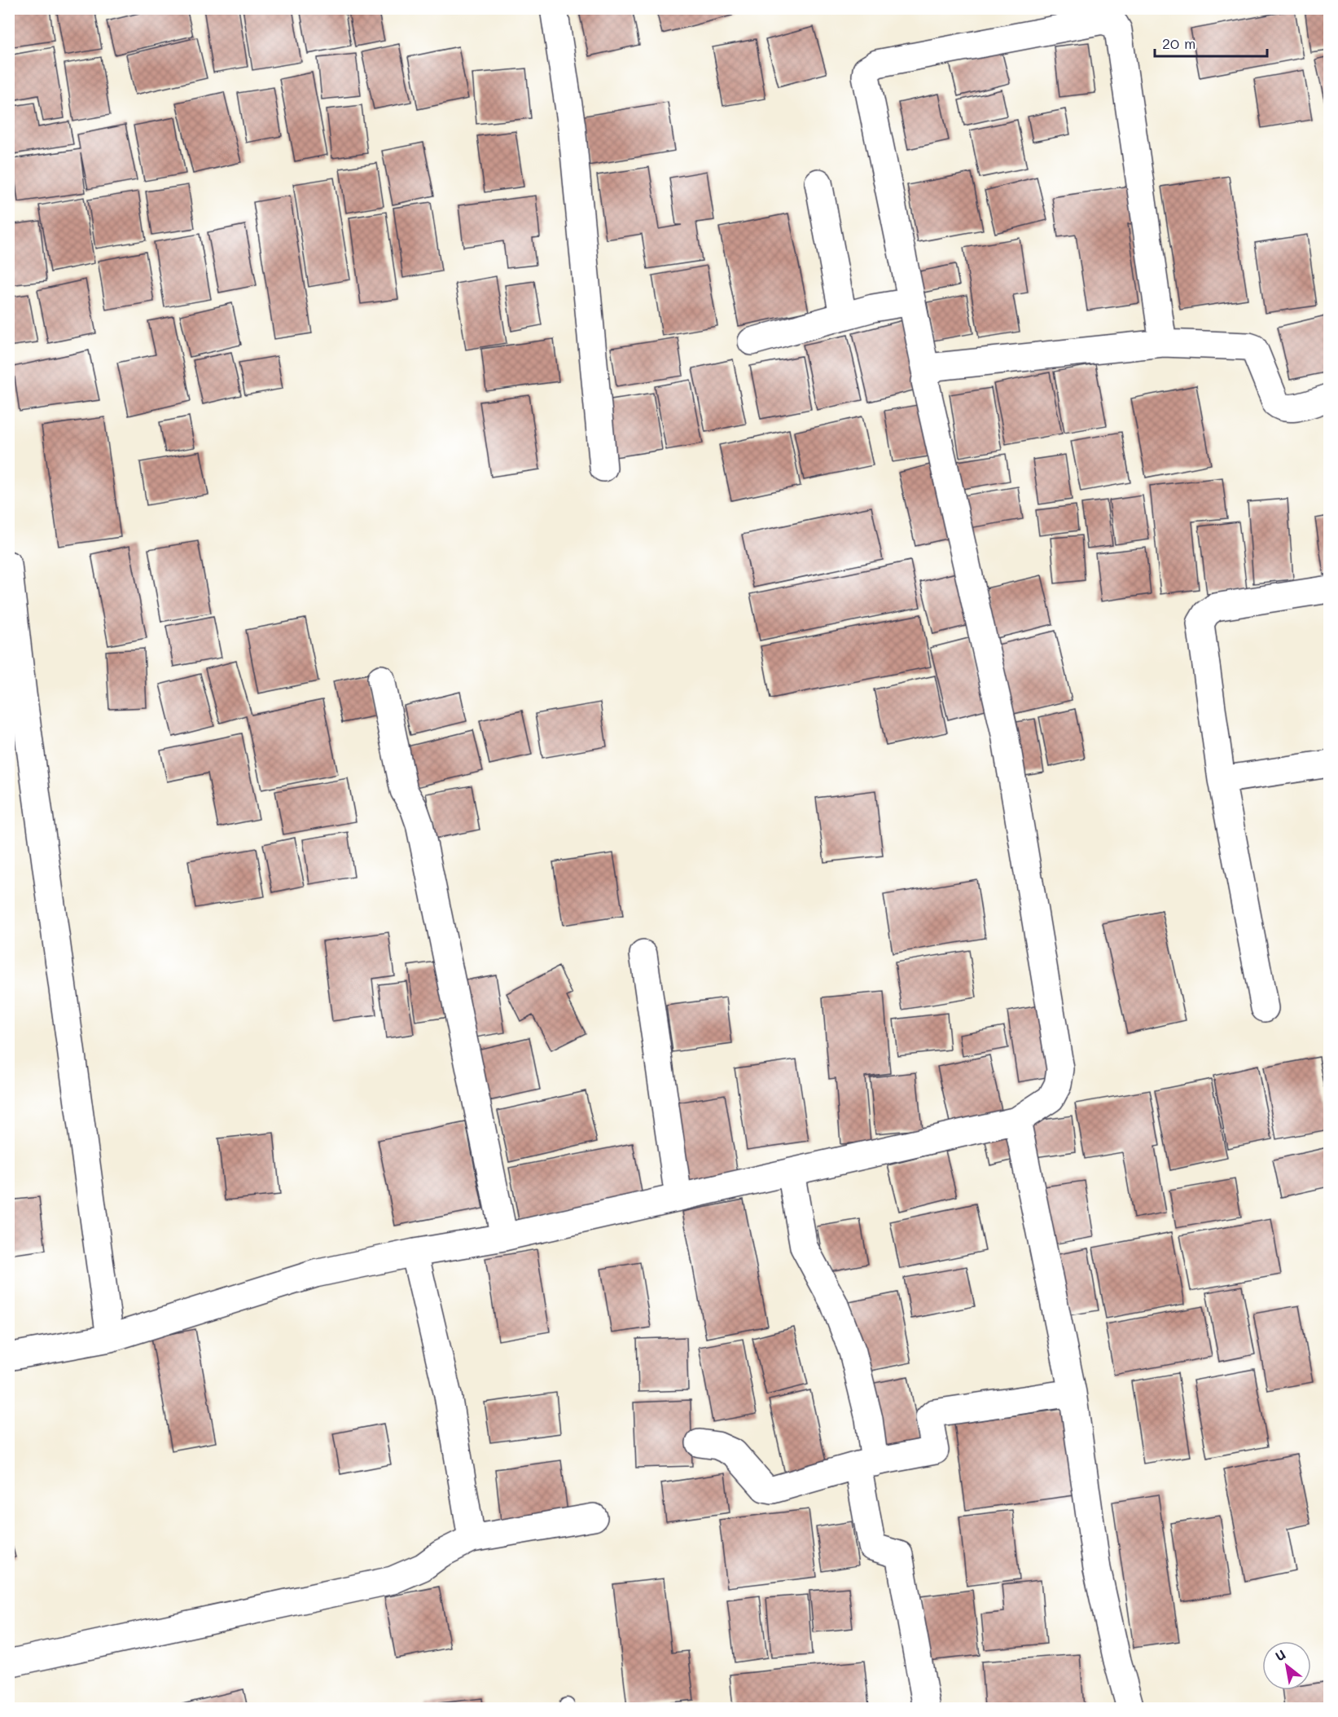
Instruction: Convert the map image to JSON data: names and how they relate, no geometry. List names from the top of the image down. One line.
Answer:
{"scale_bar":"20 m","north":"top left"}
